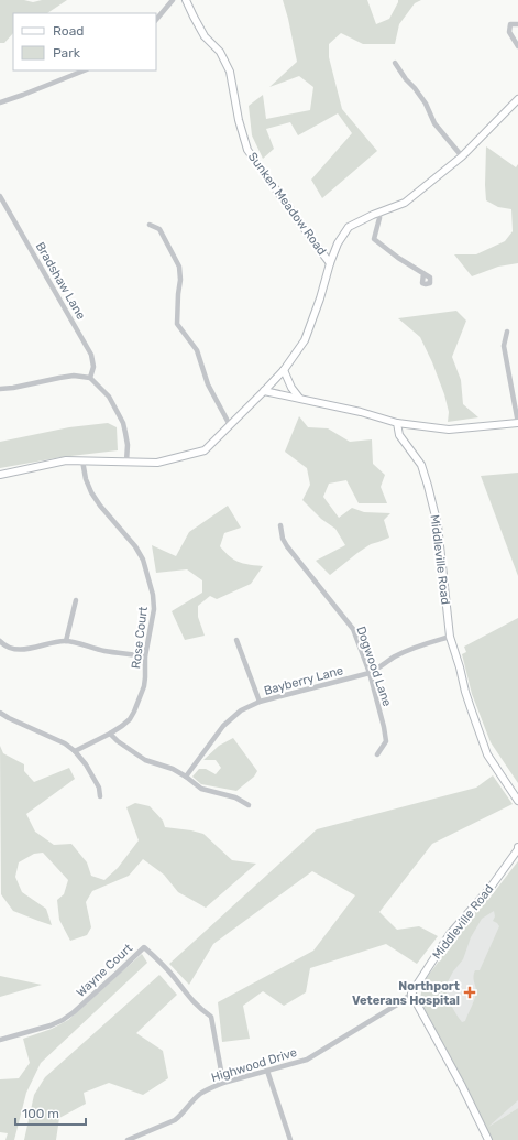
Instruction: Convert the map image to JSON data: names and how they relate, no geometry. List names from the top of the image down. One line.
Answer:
{"streets":{"street":["Sunken Meadow Road","Bradshaw Lane","Middleville Road","Rose Court","Dogwood Lane","Bayberry Lane","Wayne Court","Highwood Drive"]},"crossings":[["Middleville Road","Bayberry Lane"],["Middleville Road","Highwood Drive"],["Dogwood Lane","Bayberry Lane"],["Wayne Court","Highwood Drive"]],"places":{"health":["Northport Veterans Hospital"]},"legend":["Road","Park"],"scale_bar":"100 m"}
